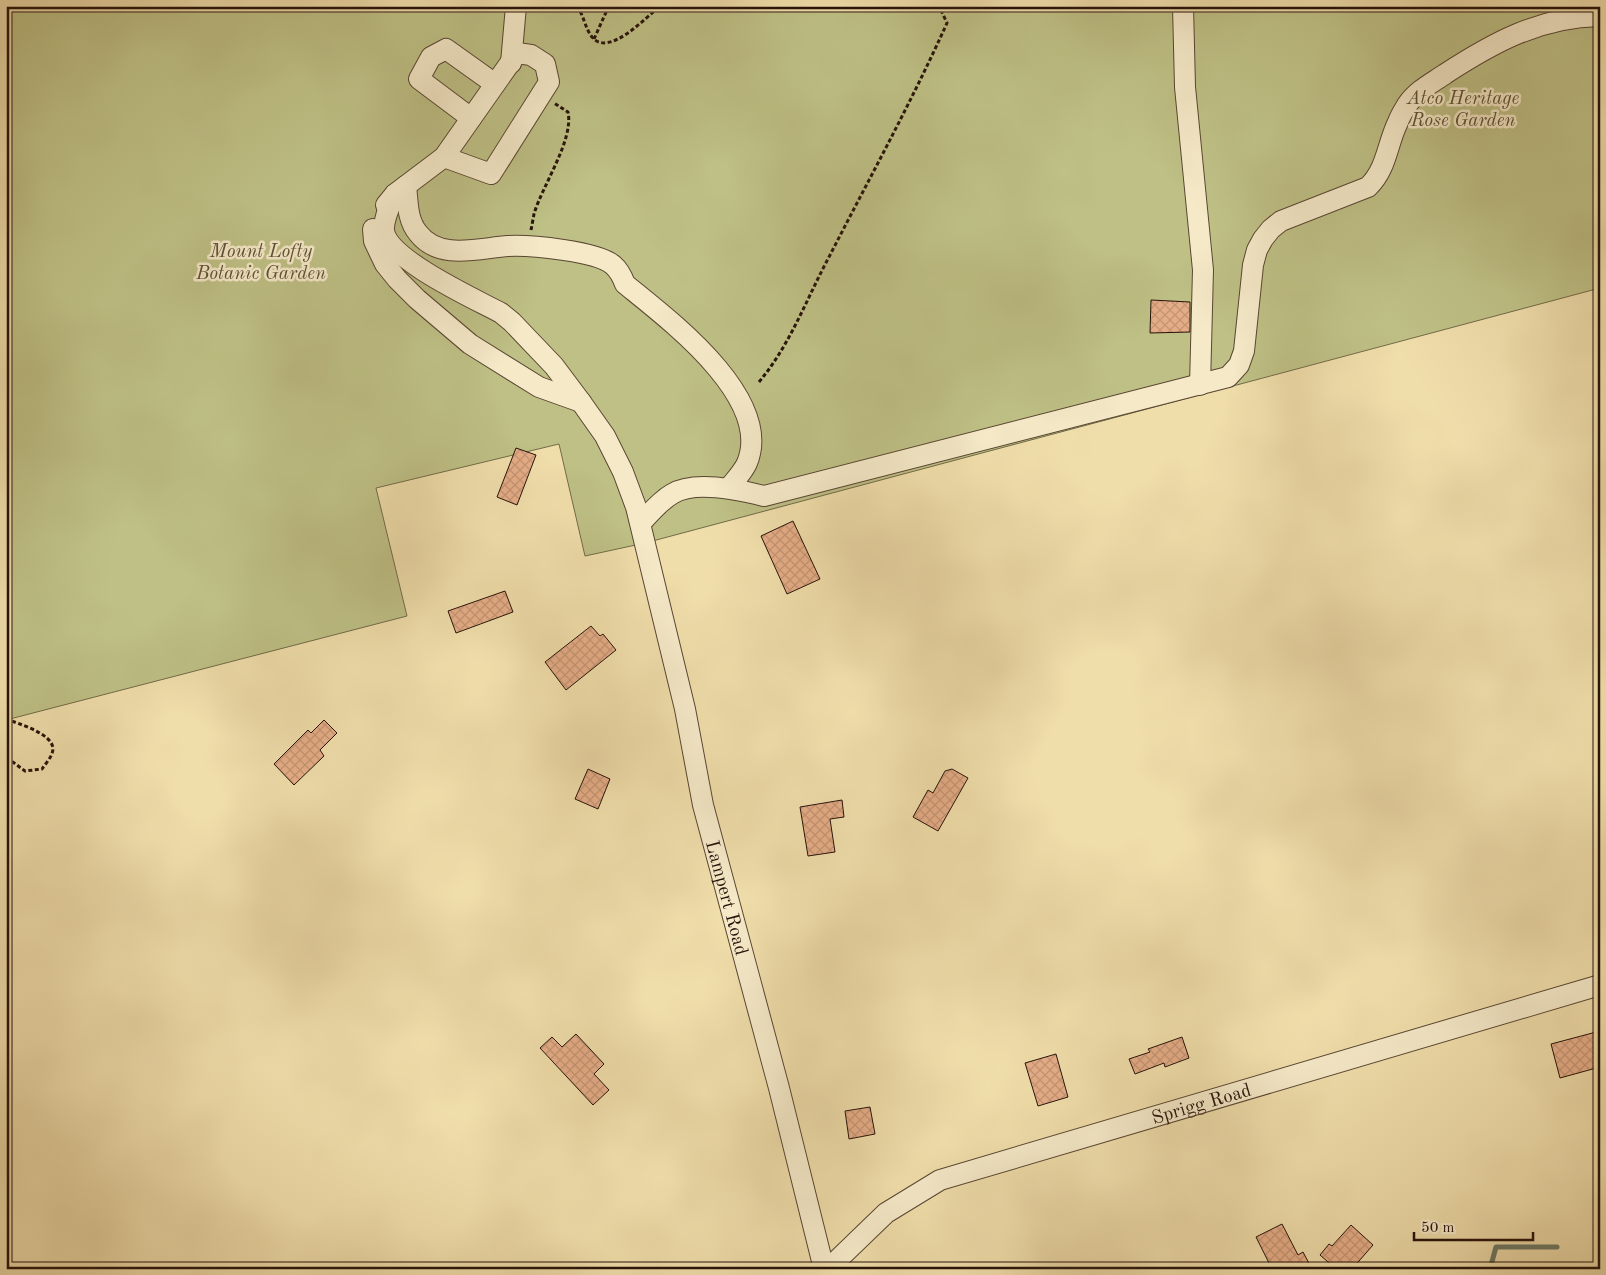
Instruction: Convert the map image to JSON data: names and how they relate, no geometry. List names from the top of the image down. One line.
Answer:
{"streets":{"street":["Lampert Road","Sprigg Road"]},"parks":["Atco Heritage Rose Garden","Mount Lofty Botanic Garden"],"scale_bar":"50 m"}
